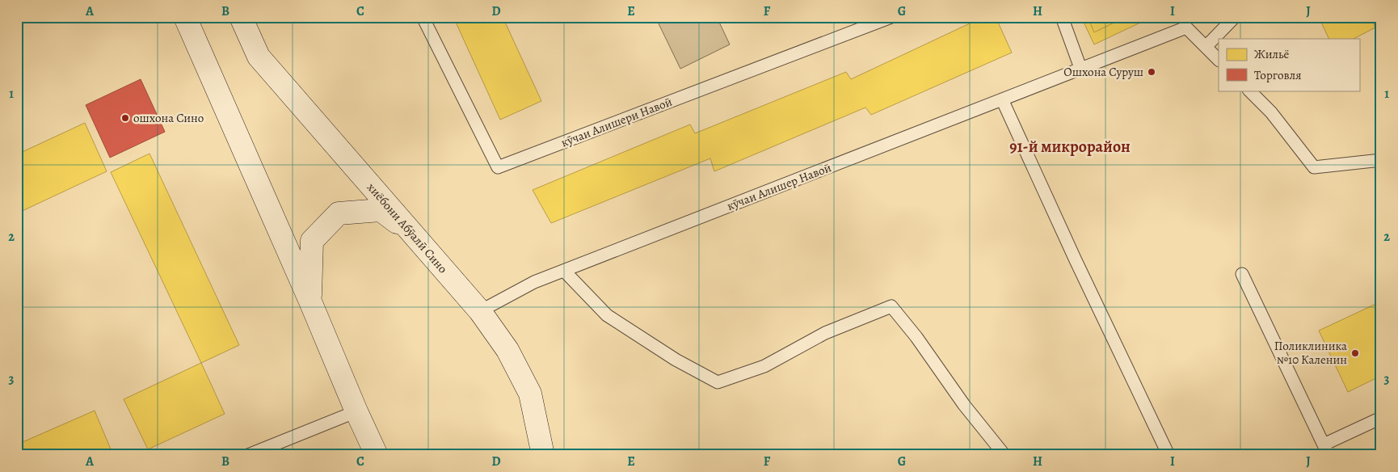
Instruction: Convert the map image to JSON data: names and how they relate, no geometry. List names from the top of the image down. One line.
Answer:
{"streets":{"main road":["хиёбони Абӯалӣ Сино"],"lane":["кӯчаи Алишери Навоӣ","кӯчаи Алишер Навоӣ"]},"crossings":[["кӯчаи Алишер Навоӣ","хиёбони Абӯалӣ Сино"]],"districts":["91-й микрорайон"],"places":["Ошхона Суруш","ошхона Сино","Поликлиника №10 Каленин"],"legend":["Жильё","Торговля"],"grid":{"columns":["A","B","C","D","E","F","G","H","I","J"],"rows":["1","2","3"]}}
